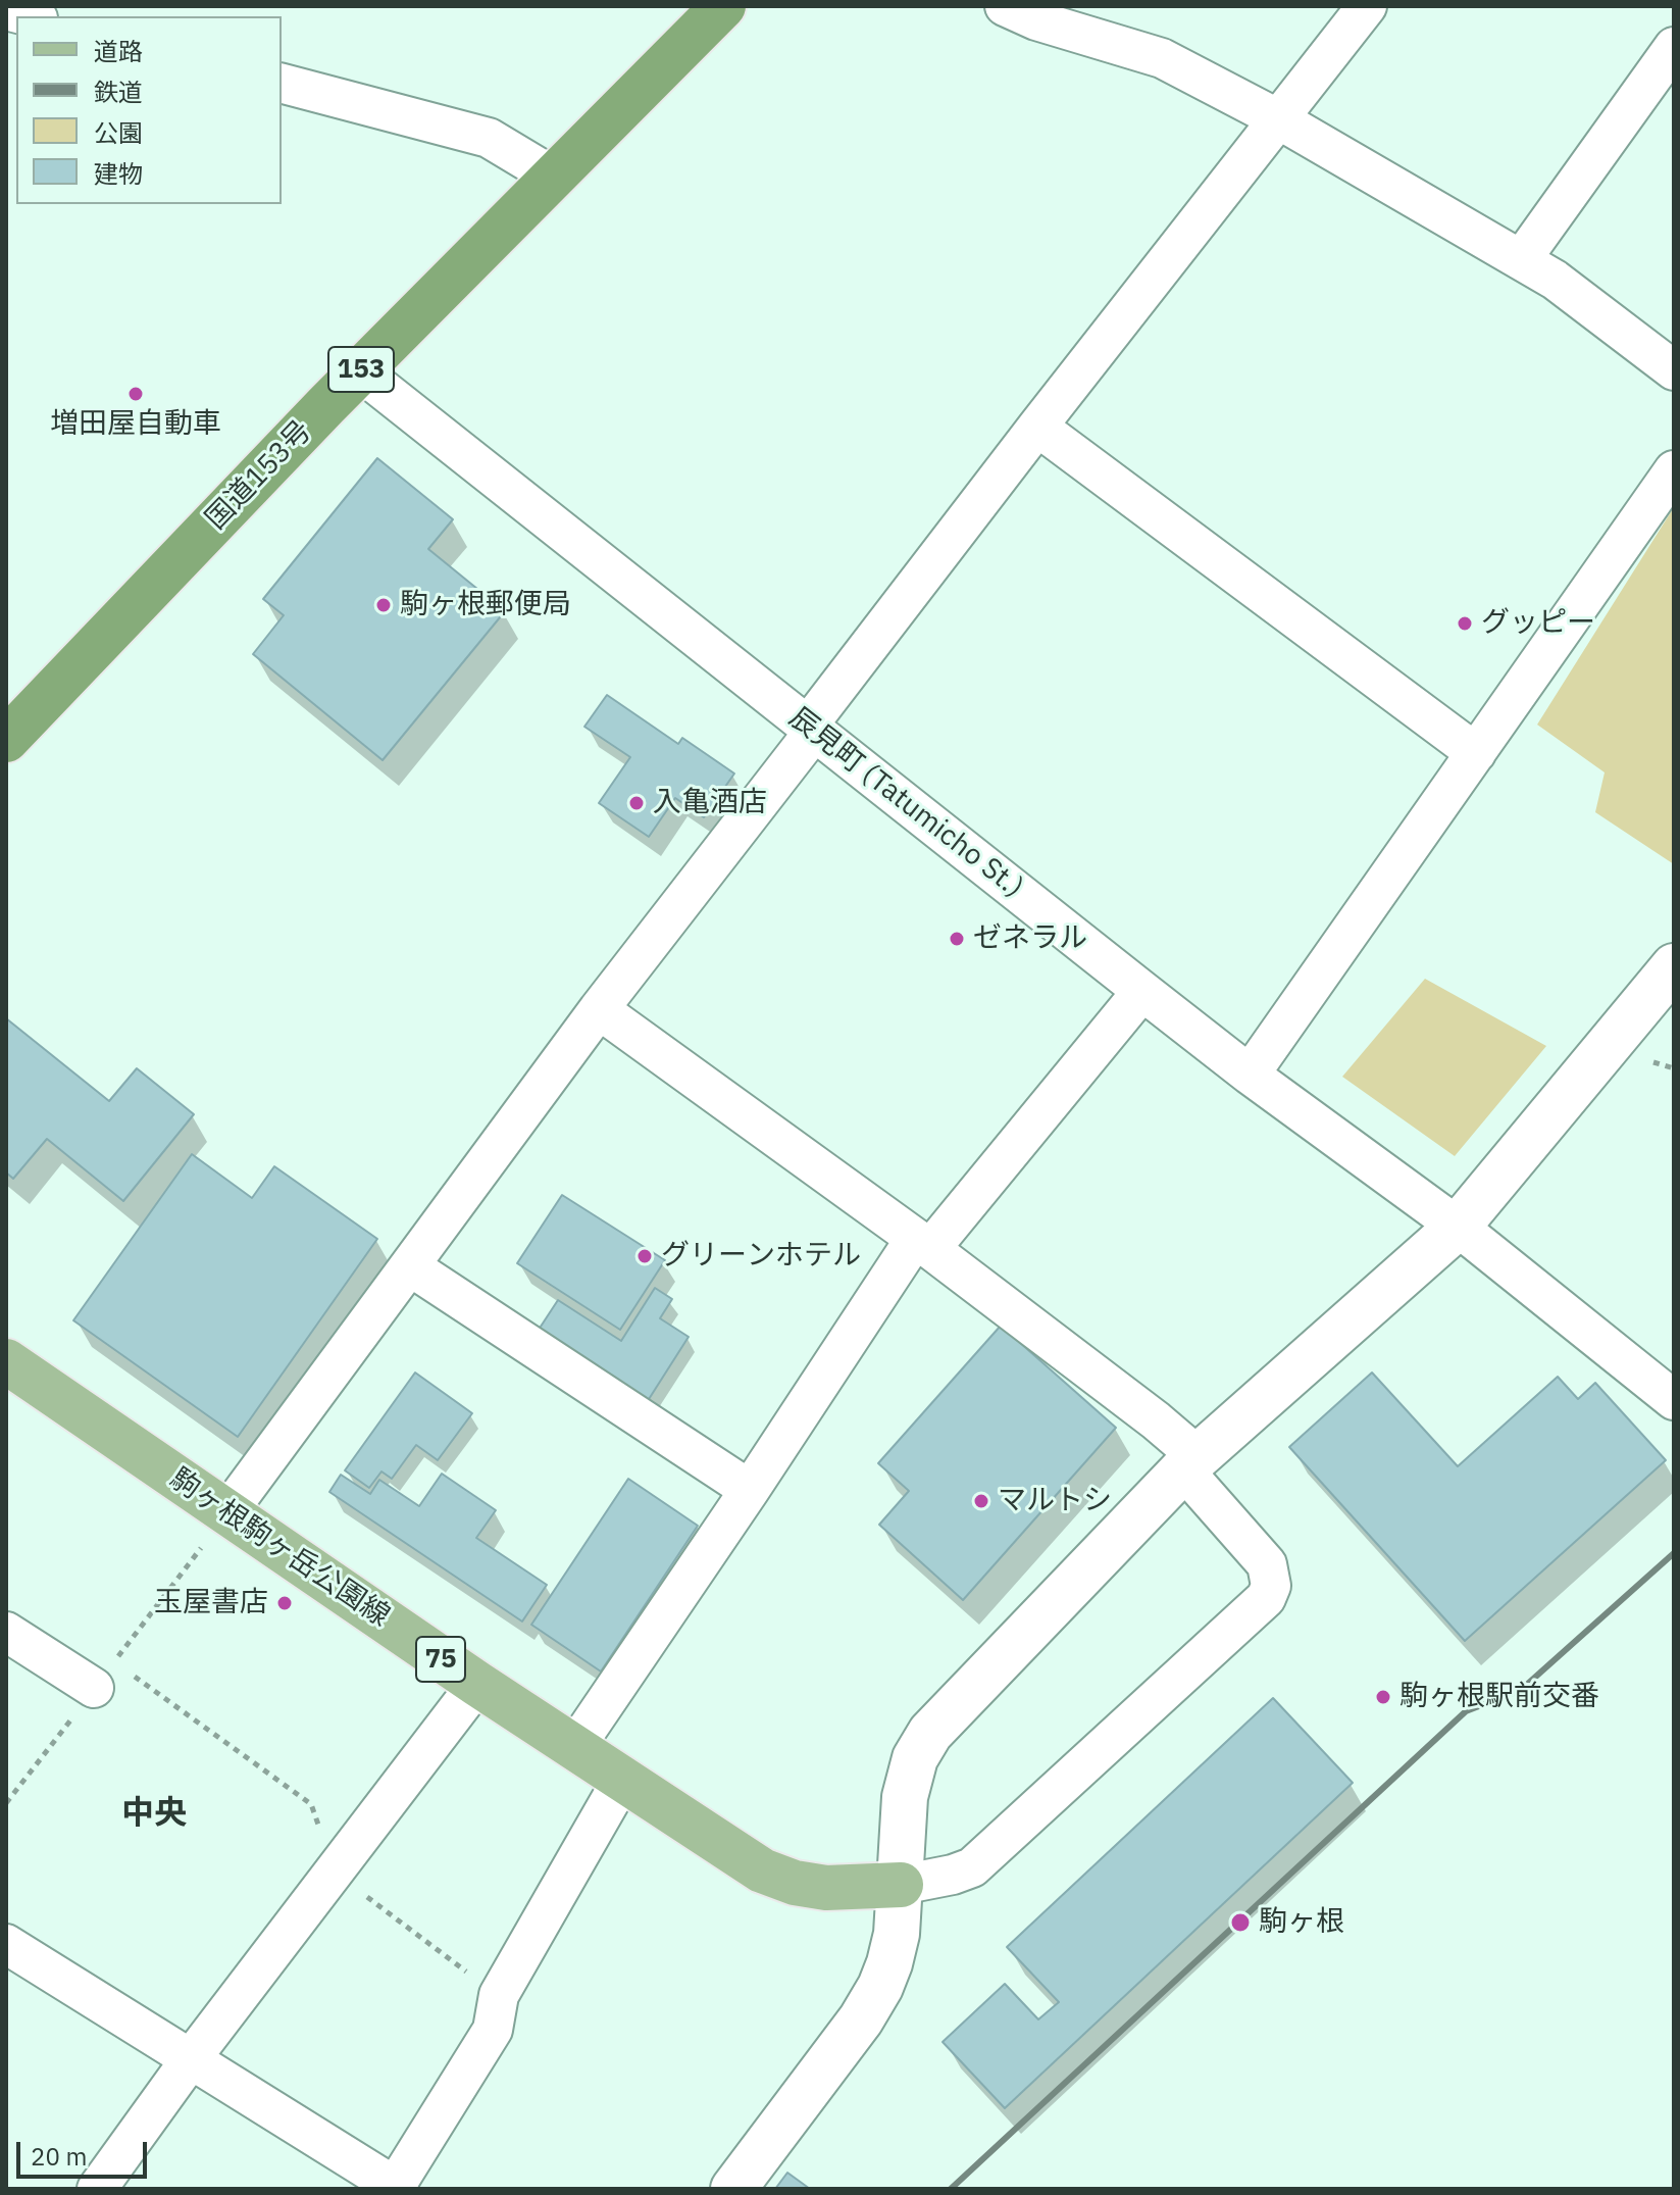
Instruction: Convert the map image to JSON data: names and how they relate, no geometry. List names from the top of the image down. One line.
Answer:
{"streets":{"highway":["153","国道153号"],"main road":["駒ヶ根駒ヶ岳公園線","75"],"street":["辰見町 (Tatumicho St.)"]},"crossings":[["国道153号","辰見町 (Tatumicho St.)"]],"districts":["中央"],"places":["増田屋自動車","駒ヶ根郵便局","グッピー","入亀酒店","ゼネラル","グリーンホテル","マルトシ","玉屋書店","駒ヶ根駅前交番","駒ヶ根"],"legend":["道路","鉄道","公園","建物"],"scale_bar":"20 m"}
